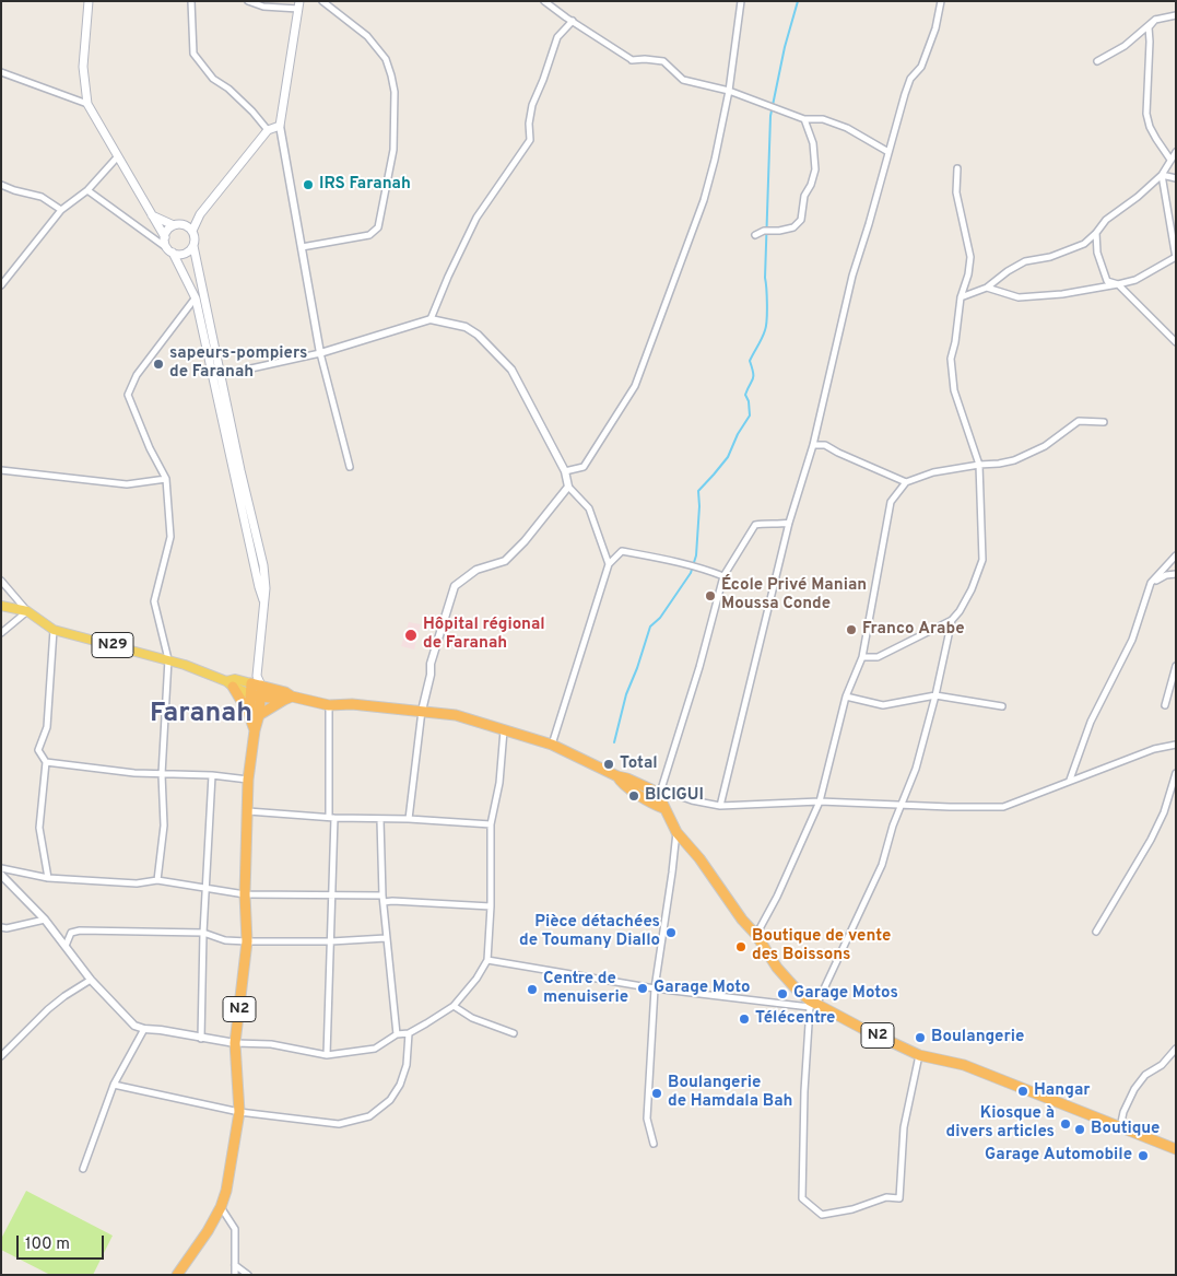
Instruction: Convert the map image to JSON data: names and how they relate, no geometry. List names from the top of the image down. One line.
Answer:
{"streets":{"highway":["N2"],"main road":["N29"]},"districts":["Faranah"],"places":["IRS Faranah","sapeurs-pompiers de Faranah","École Privé Manian Moussa Conde","Franco Arabe","Hôpital régional de Faranah","Total","BICIGUI","Pièce détachées de Toumany Diallo","Boutique de vente des Boissons","Garage Moto","Centre de menuiserie","Garage Motos","Télécentre","Boulangerie","Hangar","Boulangerie de Hamdala Bah","Kiosque à divers articles","Boutique","Garage Automobile"],"scale_bar":"100 m"}
